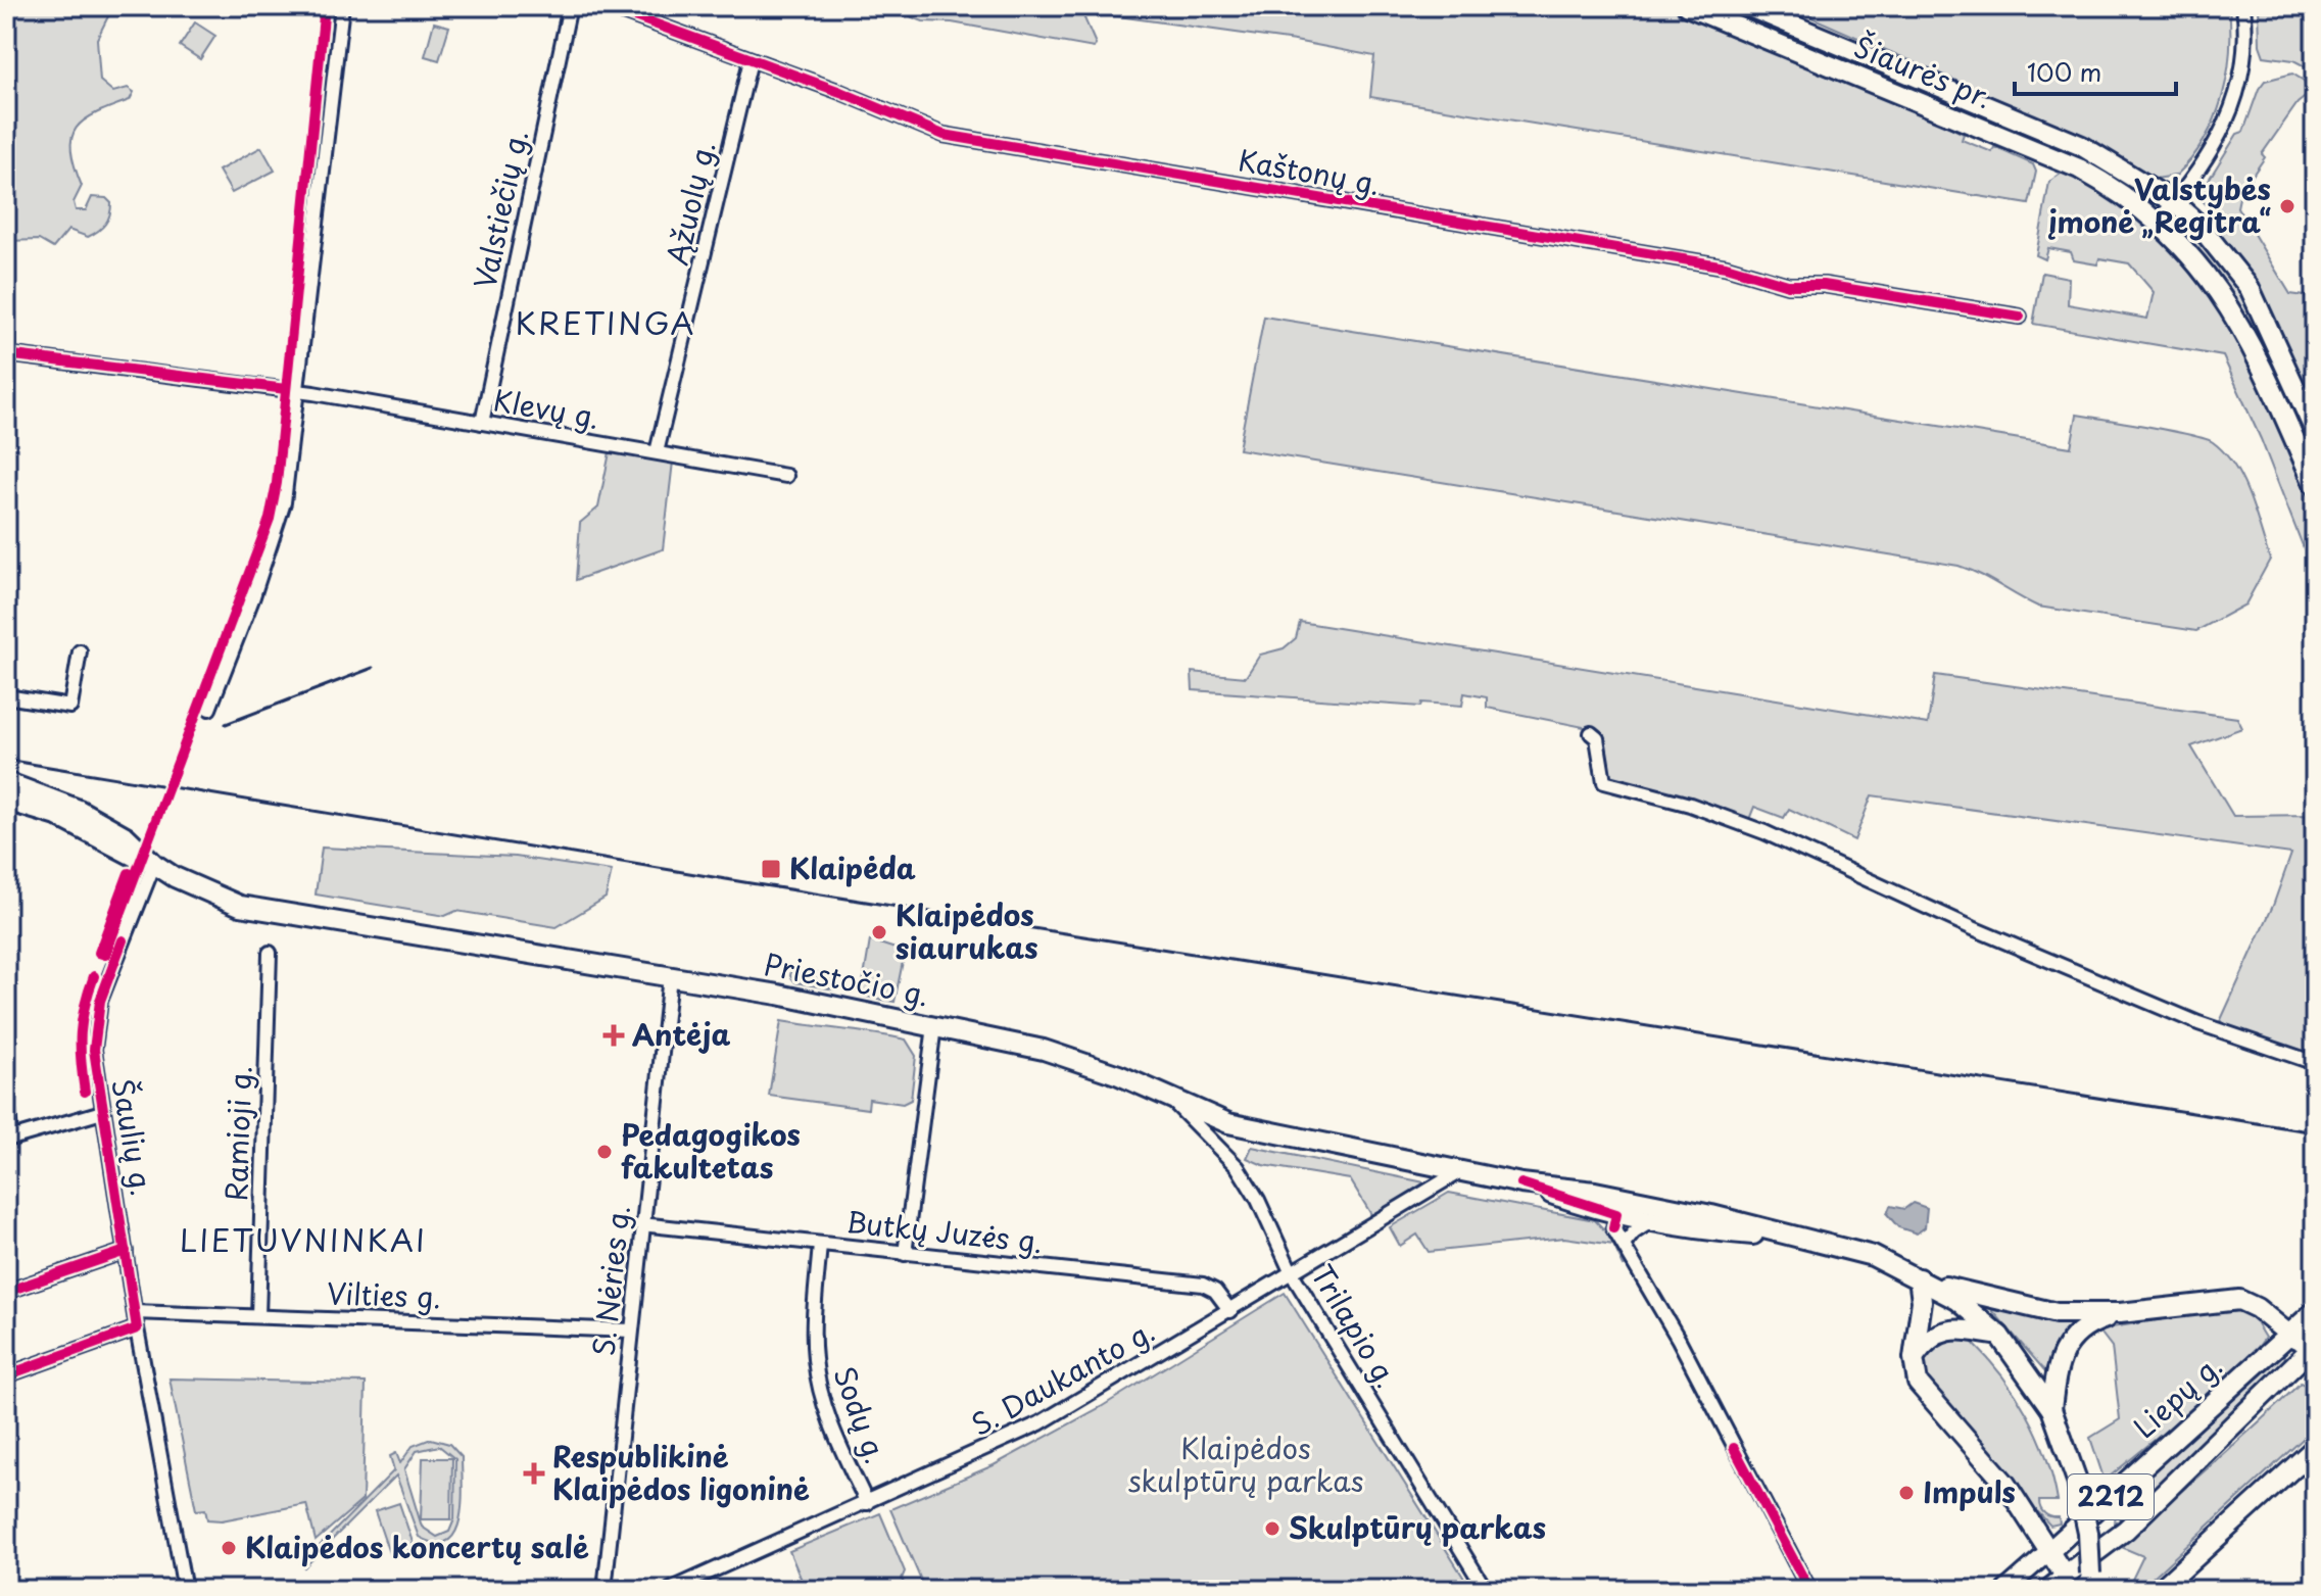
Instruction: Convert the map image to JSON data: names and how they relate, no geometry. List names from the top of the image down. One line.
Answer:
{"streets":{"main road":["Šiaurės pr.","Priestočio g.","Liepų g.","2212"],"street":["Kaštonų g.","Ąžuolų g.","Valstiečių g.","Klevų g.","Ramioji g.","Šaulių g.","Butkų Juzės g.","S. Nėries g.","Vilties g.","Trilapio g.","S. Daukanto g.","Sodų g."]},"crossings":[["Kaštonų g.","Ąžuolų g."],["Ąžuolų g.","Klevų g."],["Valstiečių g.","Klevų g."],["Priestočio g.","Šaulių g."],["Priestočio g.","S. Nėries g."],["Priestočio g.","Trilapio g."],["Priestočio g.","S. Daukanto g."],["Ramioji g.","Vilties g."],["Šaulių g.","Vilties g."],["Butkų Juzės g.","S. Nėries g."],["Butkų Juzės g.","S. Daukanto g."],["Butkų Juzės g.","Sodų g."],["S. Nėries g.","Vilties g."],["Trilapio g.","S. Daukanto g."],["S. Daukanto g.","Sodų g."]],"districts":["KRETINGA","LIETUVNINKAI"],"parks":["Klaipėdos skulptūrų parkas"],"places":{"other":["Valstybės įmonė „Regitra“","Klaipėdos siaurukas","Pedagogikos fakultetas","Impuls","Skulptūrų parkas","Klaipėdos koncertų salė"],"transit":["Klaipėda"],"health":["Antėja","Respublikinė Klaipėdos ligoninė"]},"scale_bar":"100 m"}
